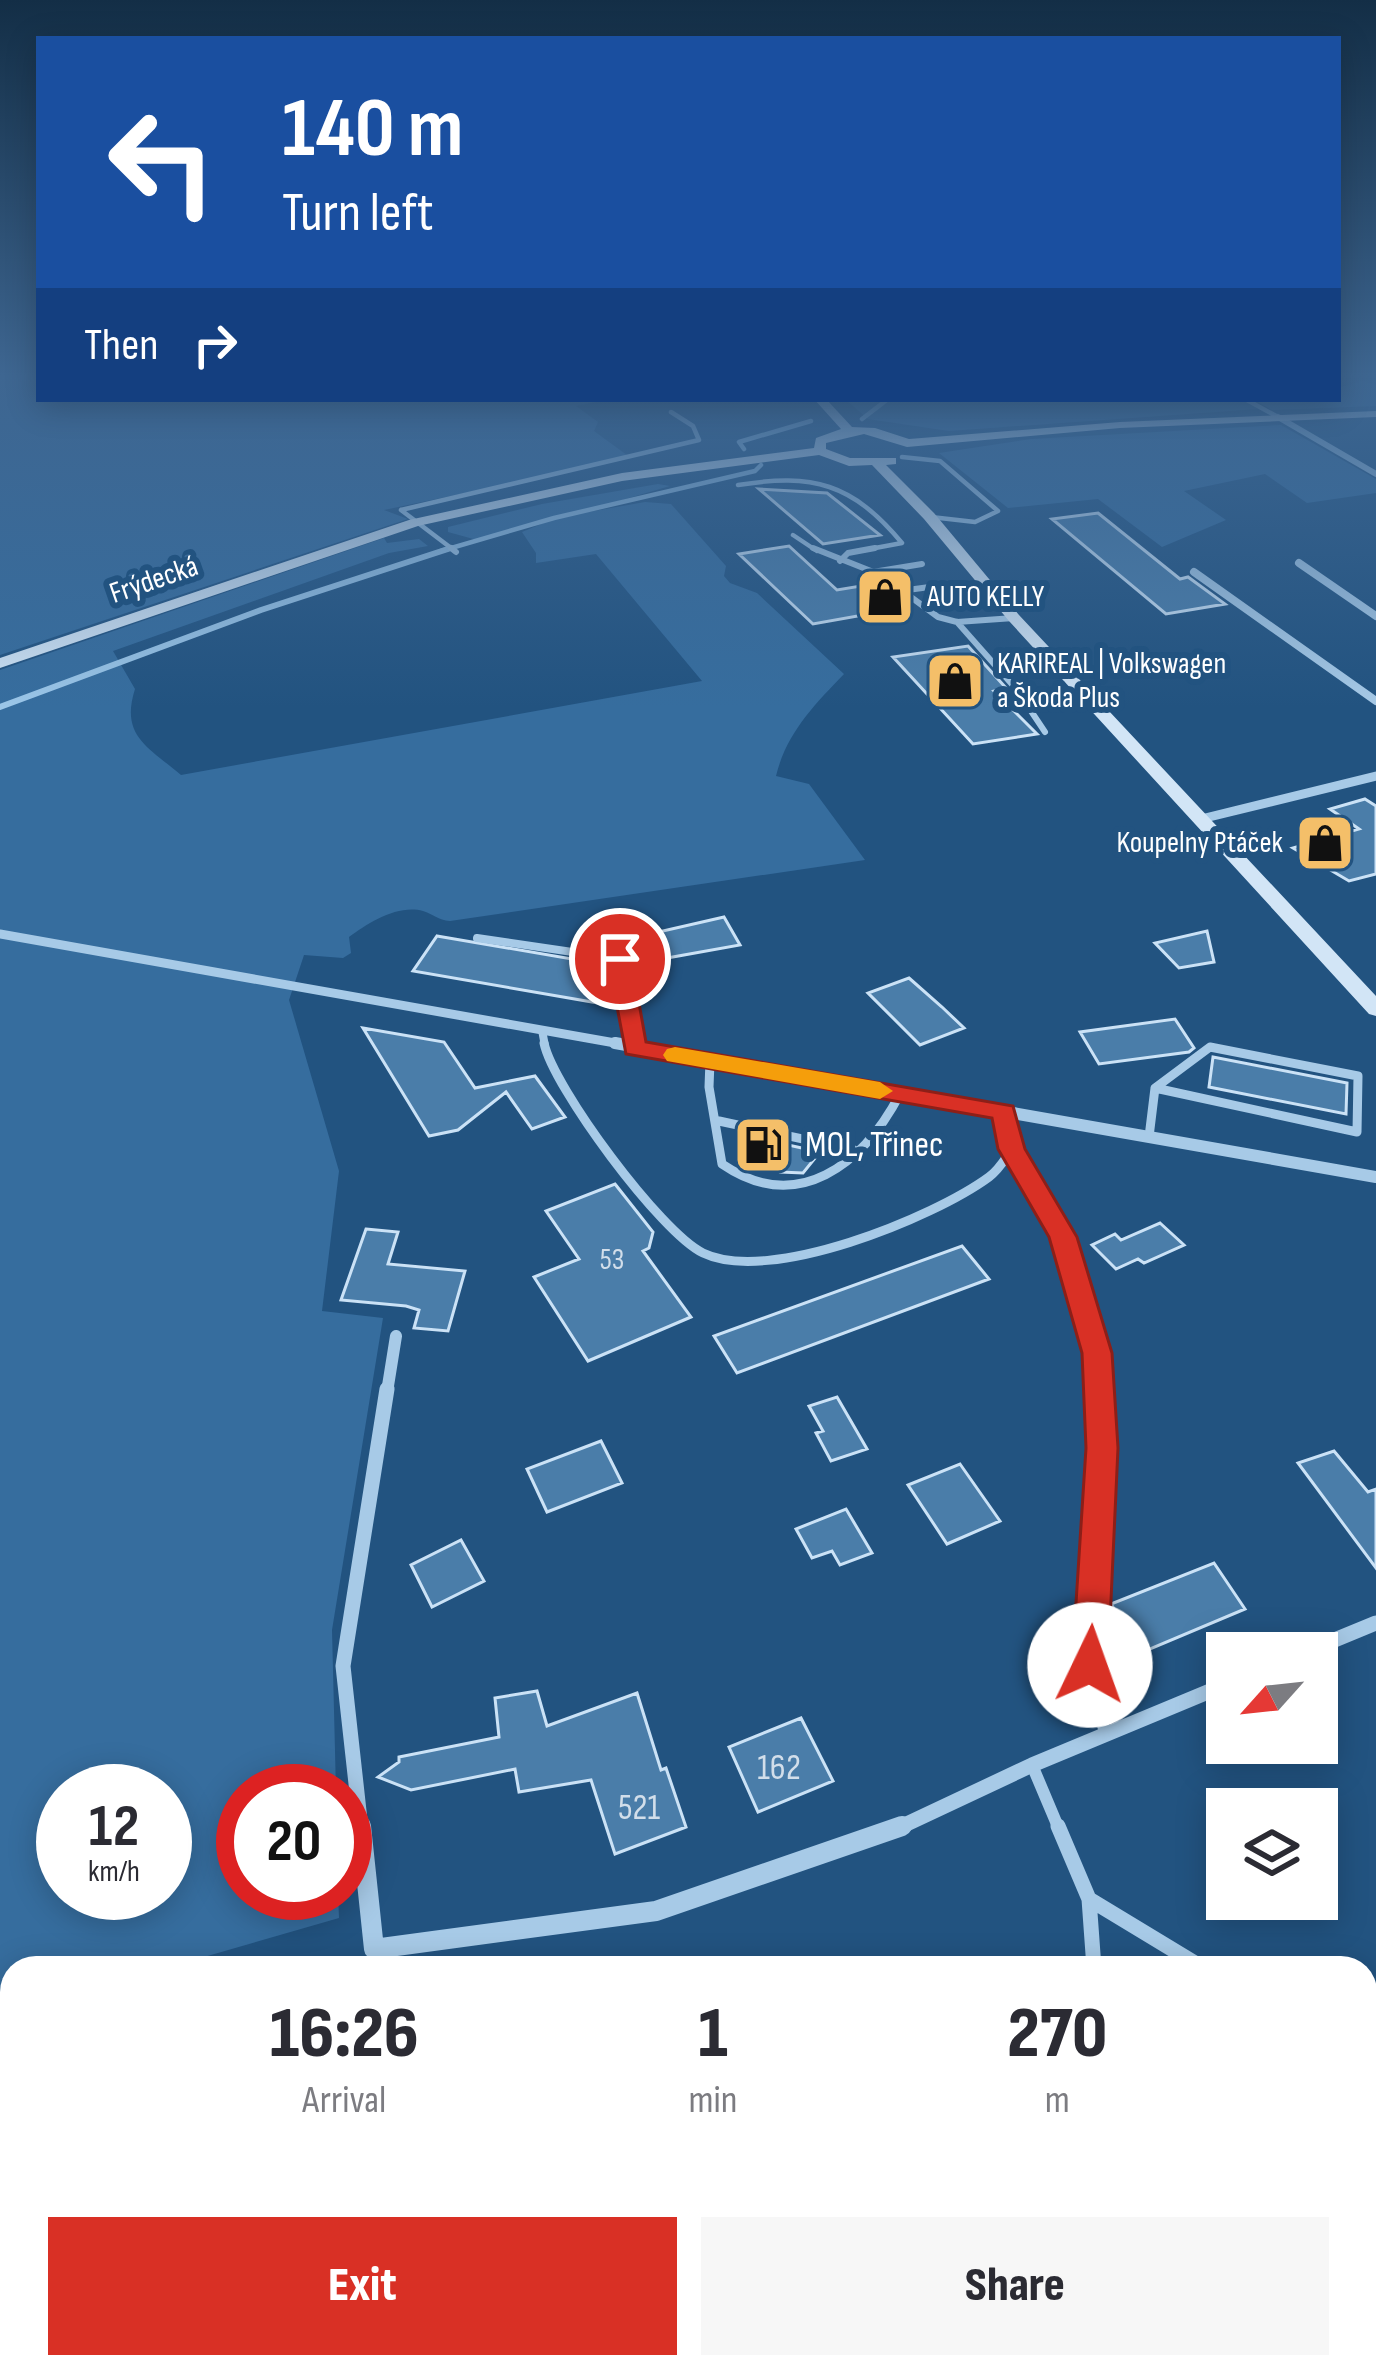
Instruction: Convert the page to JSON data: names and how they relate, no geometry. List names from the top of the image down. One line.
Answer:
{"streets":{"main road":["Frýdecká"]},"places":{"shop":["AUTO KELLY","KARIREAL | Volkswagen a Škoda Plus","Koupelny Ptáček"],"fuel station":["MOL, Třinec"]},"house_numbers":["53","162","521"],"north":"bottom left","page":{"turn":["140 m","Turn left"],"then":"Then","speed":"12 km/h","limit":"20","eta":["16:26","Arrival","1","min","270","m"],"buttons":["Exit","Share"]}}
